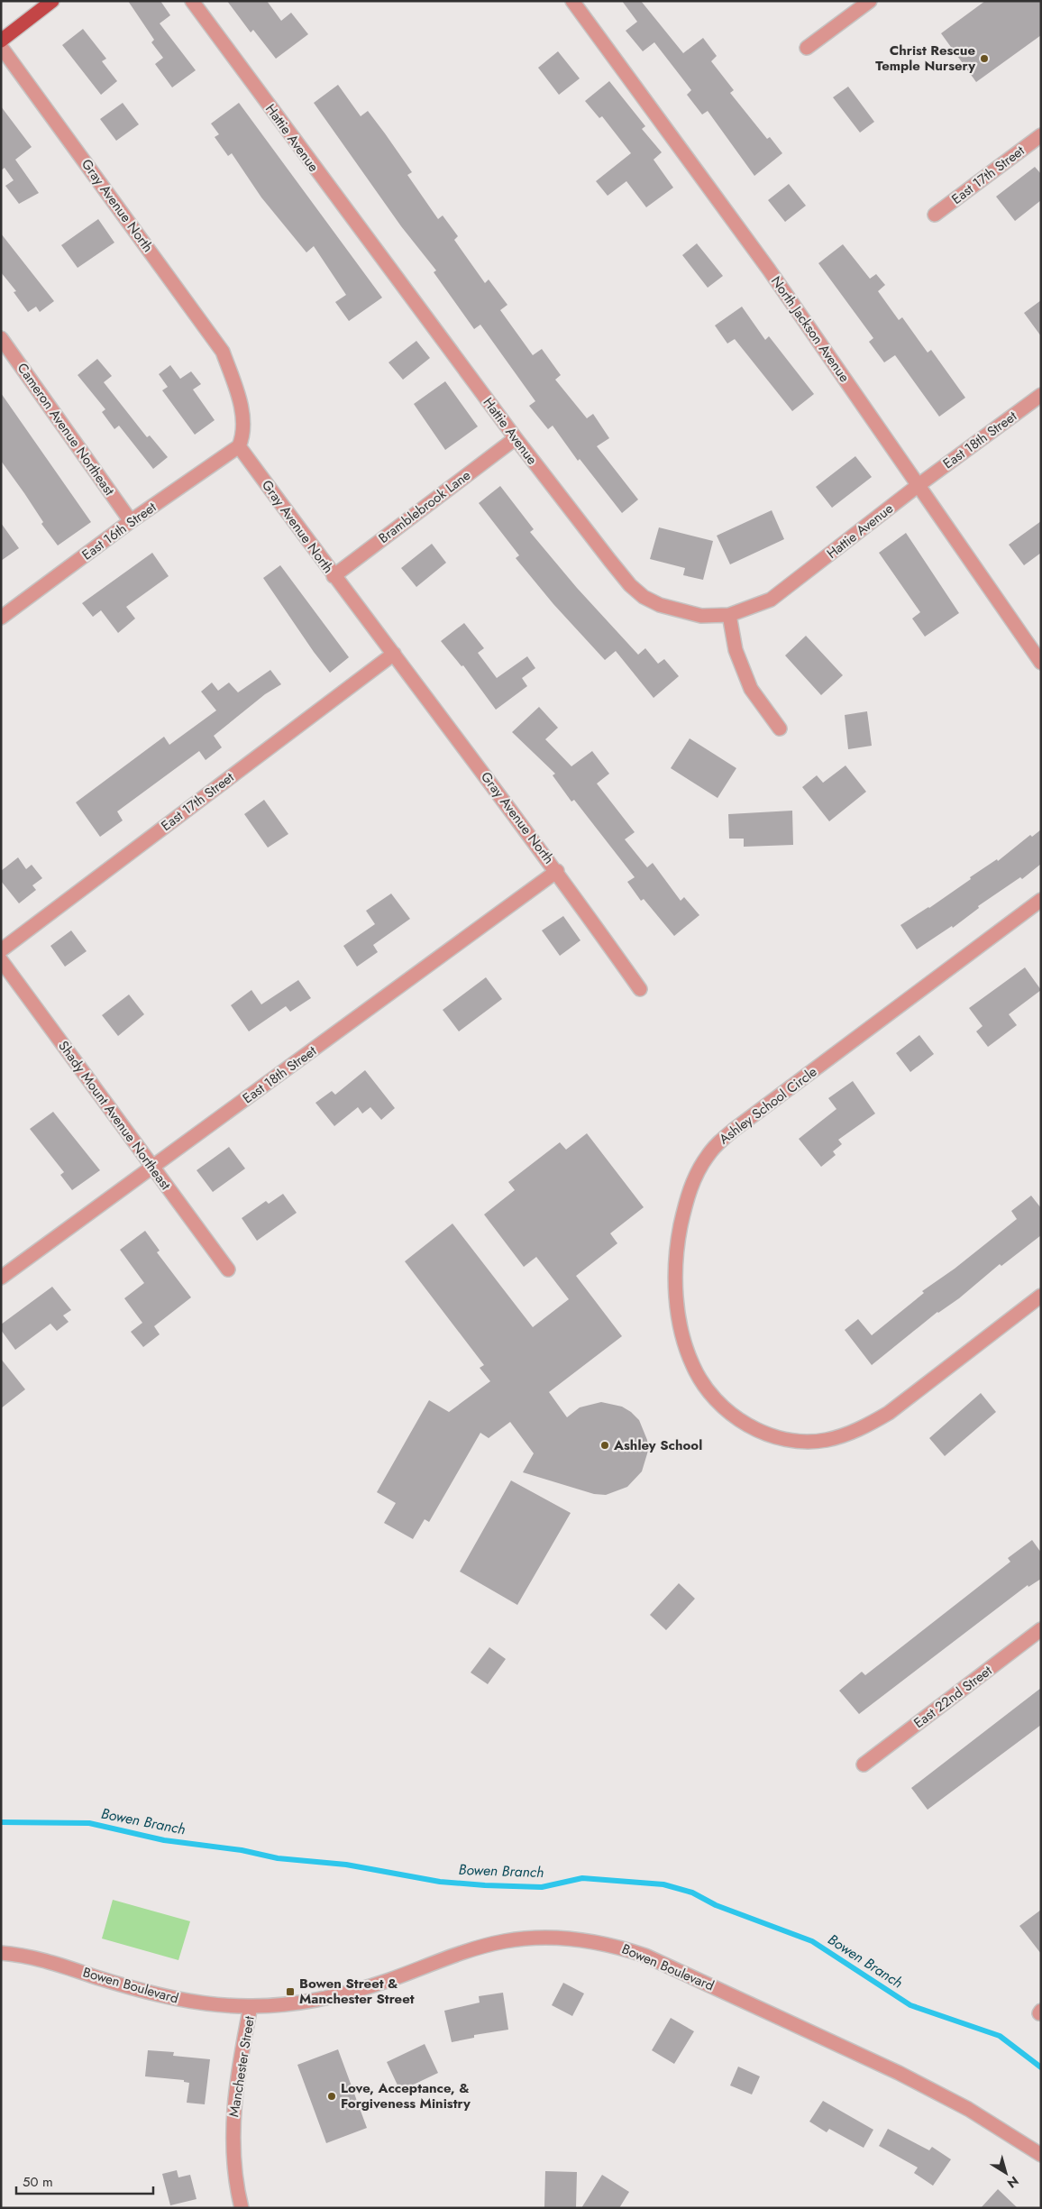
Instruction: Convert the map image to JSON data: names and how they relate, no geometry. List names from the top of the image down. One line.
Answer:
{"streets":{"street":["Hattie Avenue","East 17th Street","Gray Avenue North","North Jackson Avenue","Cameron Avenue Northeast","East 18th Street","Bramblebrook Lane","East 16th Street","Ashley School Circle","Shady Mount Avenue Northeast","East 22nd Street","Bowen Boulevard","Manchester Street"]},"crossings":[["Hattie Avenue","North Jackson Avenue"],["Hattie Avenue","East 18th Street"],["Hattie Avenue","Bramblebrook Lane"],["East 17th Street","Gray Avenue North"],["Gray Avenue North","East 18th Street"],["Gray Avenue North","Bramblebrook Lane"],["Gray Avenue North","East 16th Street"],["North Jackson Avenue","East 18th Street"],["Cameron Avenue Northeast","East 16th Street"],["East 18th Street","Shady Mount Avenue Northeast"],["Bowen Boulevard","Manchester Street"]],"water":["Bowen Branch"],"places":{"other":["Christ Rescue Temple Nursery","Ashley School","Love, Acceptance, & Forgiveness Ministry"],"transit":["Bowen Street & Manchester Street"]},"scale_bar":"50 m","north":"bottom right"}
